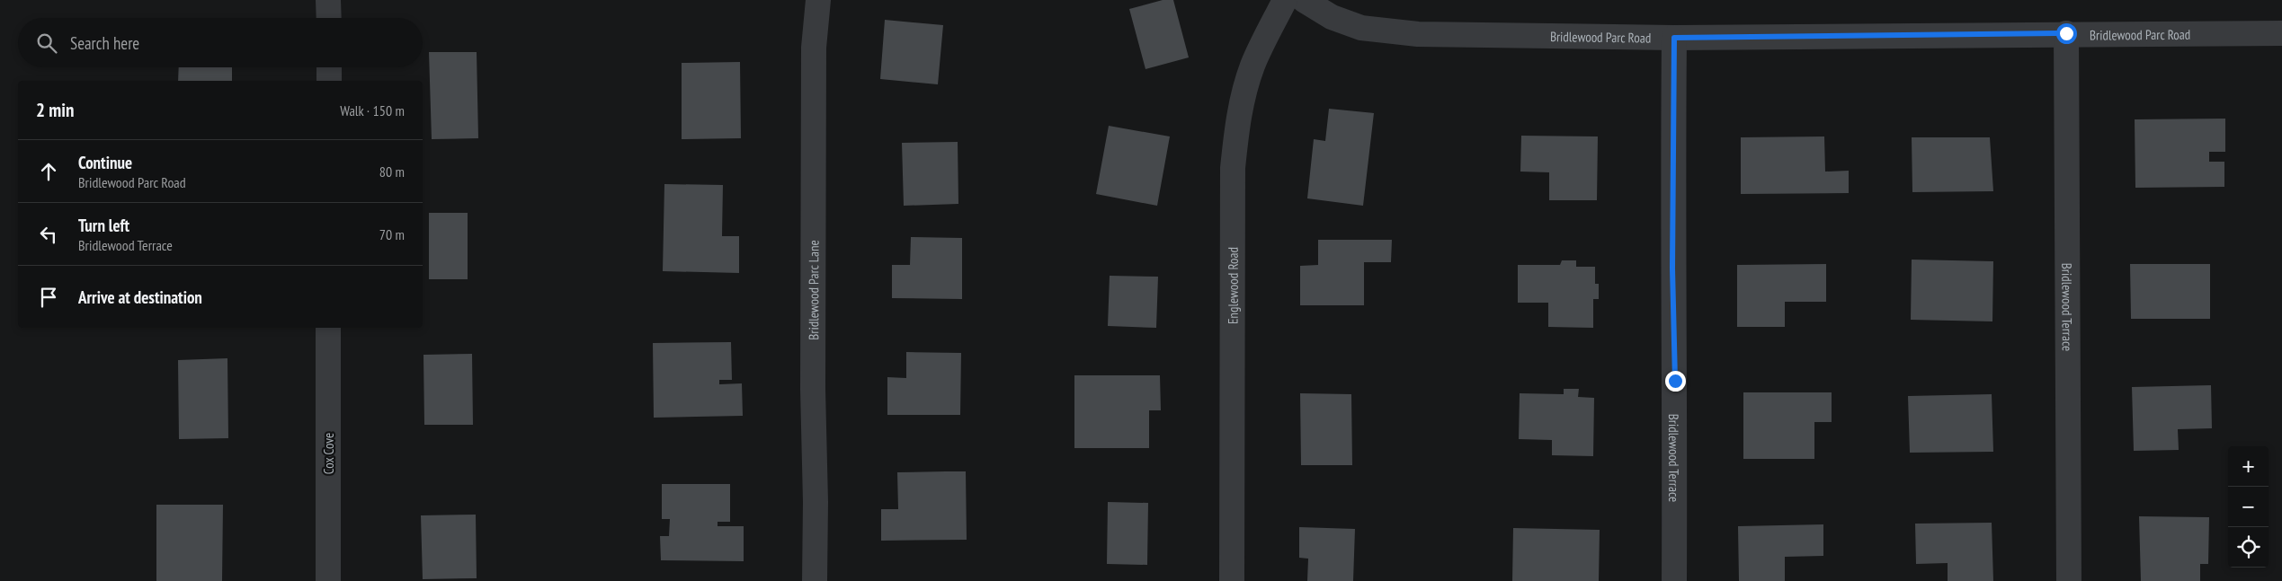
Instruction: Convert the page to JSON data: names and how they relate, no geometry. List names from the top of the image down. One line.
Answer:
{"streets":{"street":["Bridlewood Parc Road","Englewood Road","Bridlewood Parc Lane","Bridlewood Terrace","Cox Cove"]},"crossings":[["Bridlewood Parc Road","Bridlewood Terrace"]],"page":{"search":"Search here","heading":["2 min","Walk · 150 m"],"list":[["Continue","Bridlewood Parc Road","80 m"],["Turn left","Bridlewood Terrace","70 m"],"Arrive at destination"],"map_buttons":["+","−"]}}
